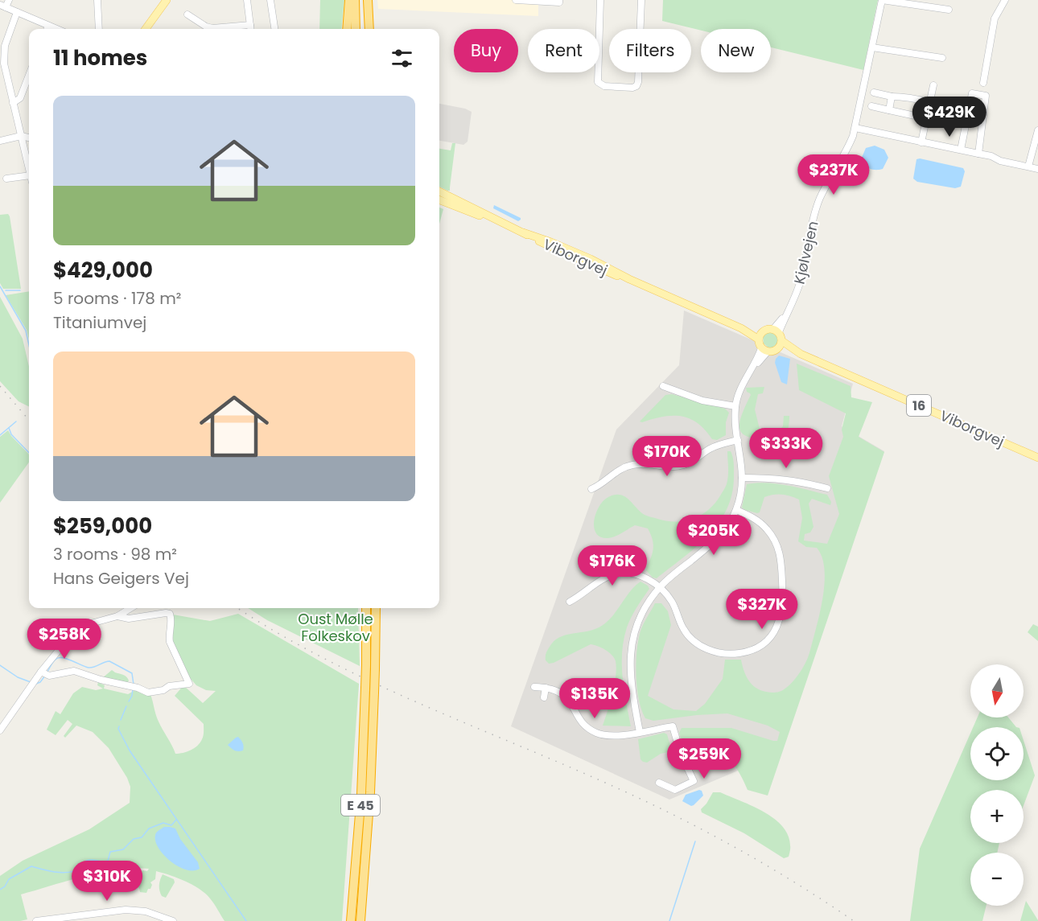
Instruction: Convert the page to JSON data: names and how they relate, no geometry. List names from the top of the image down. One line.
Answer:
{"streets":{"highway":["E 45"],"main road":["Viborgvej","16"],"street":["Kjølvejen"]},"crossings":[["Kjølvejen","Viborgvej"]],"parks":["Oust Mølle Folkeskov"],"north":"bottom","page":{"chip":["Buy","Rent","Filters","New"],"heading":"11 homes","list":[{"name":"$429,000","note":"5 rooms · 178 m² · Titaniumvej"},{"name":"$259,000","note":"3 rooms · 98 m² · Hans Geigers Vej"}],"price":["$429K","$237K","$333K","$170K","$205K","$176K","$327K","$258K","$135K","$259K","$310K"],"map_buttons":["+","−"]}}
